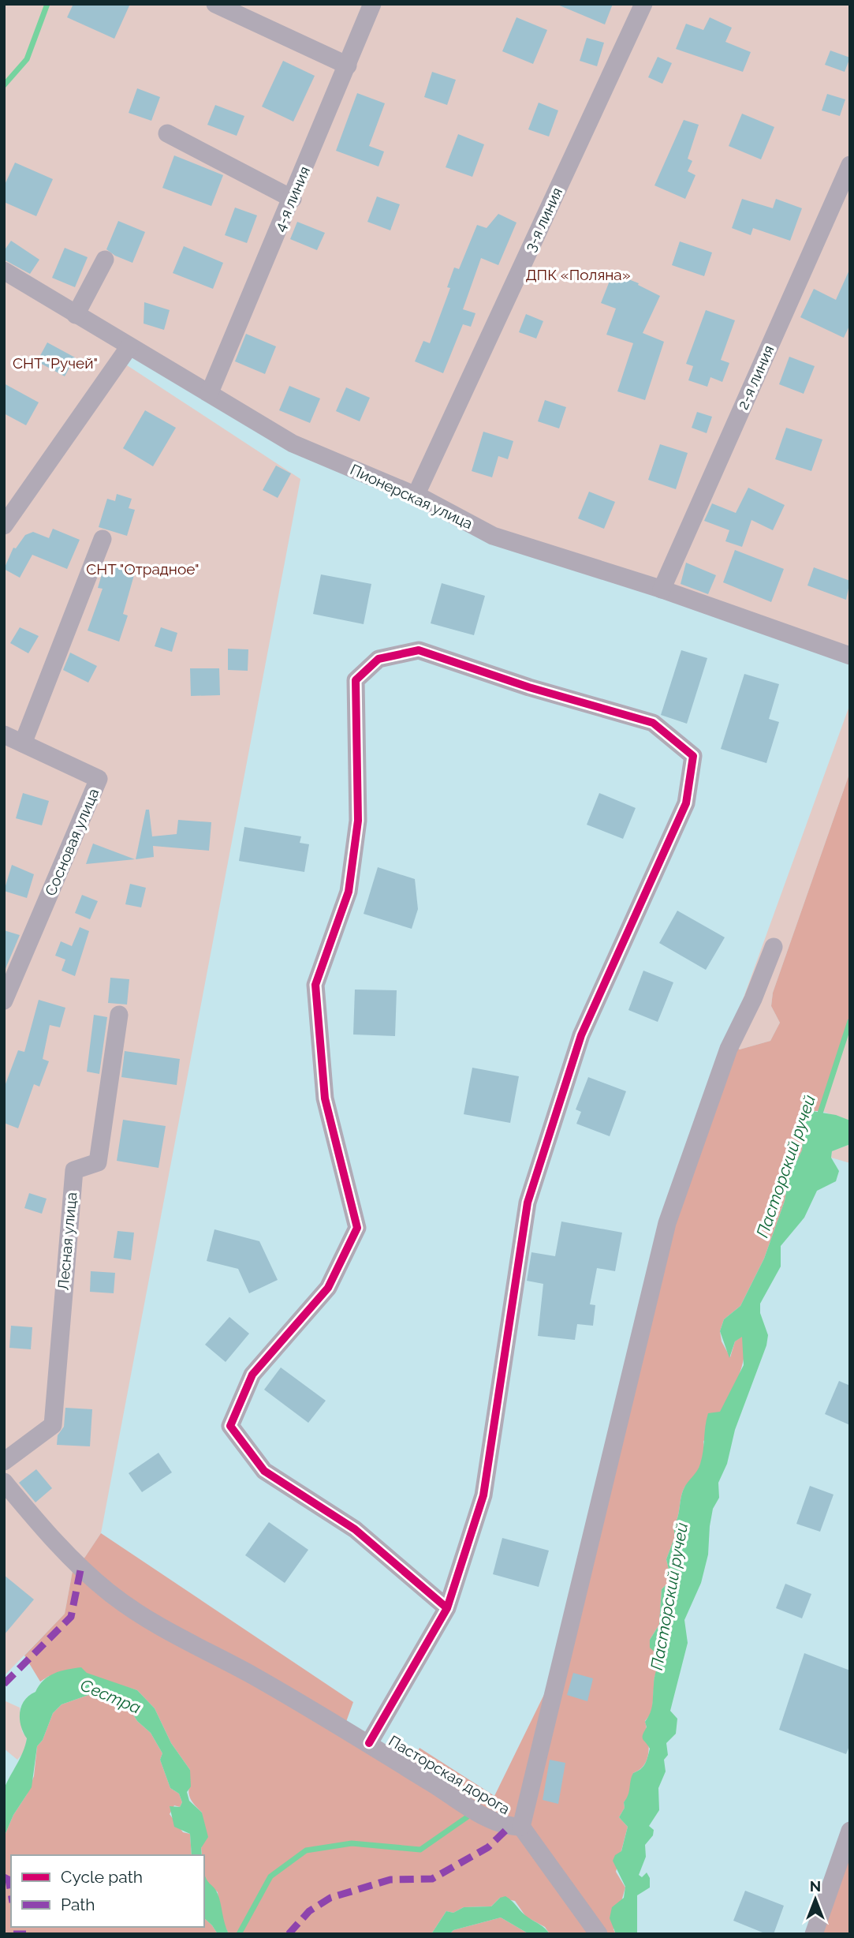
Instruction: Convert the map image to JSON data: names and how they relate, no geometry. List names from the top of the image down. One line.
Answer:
{"streets":{"street":["4-я линия","3-я линия","2-я линия","Пионерская улица","Сосновая улица","Лесная улица","Пасторская дорога"]},"crossings":[["4-я линия","Пионерская улица"],["3-я линия","Пионерская улица"],["2-я линия","Пионерская улица"]],"water":["Пасторский ручей","Сестра"],"parks":["ДПК «Поляна»","СНТ \"Ручей\"","СНТ \"Отрадное\""],"legend":["Cycle path","Path"],"north":"top"}
